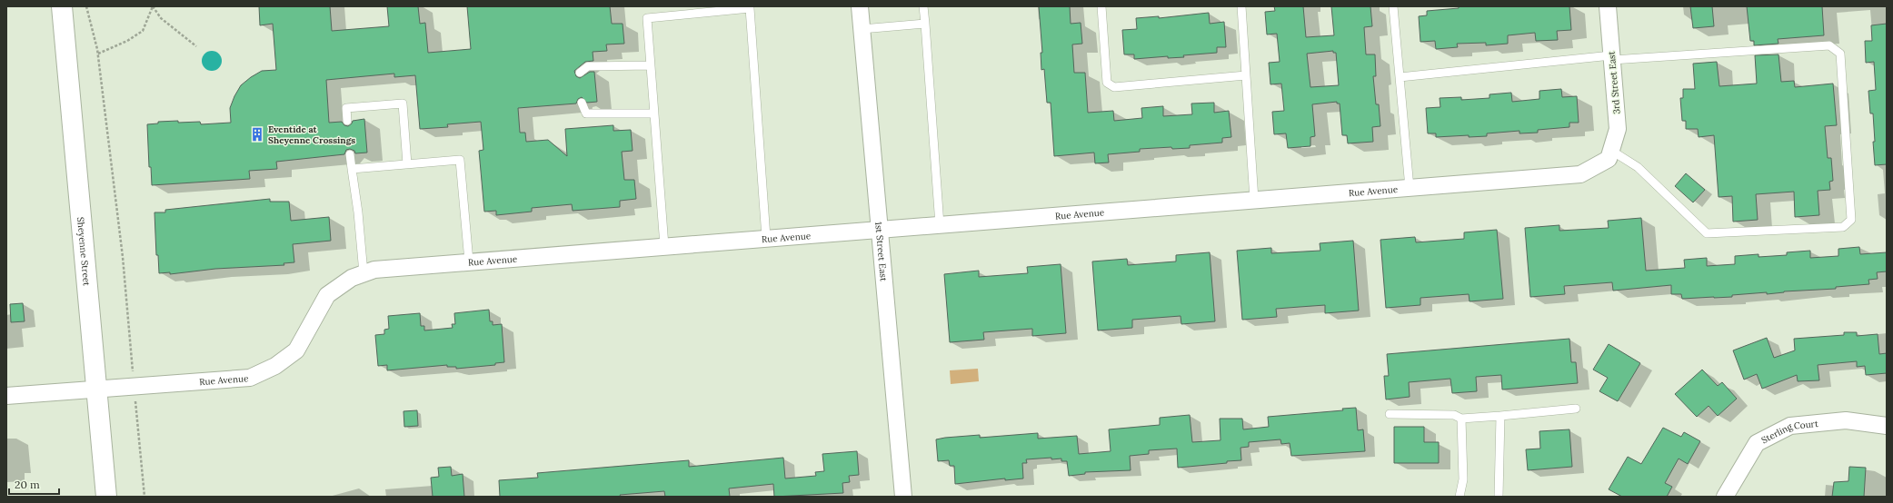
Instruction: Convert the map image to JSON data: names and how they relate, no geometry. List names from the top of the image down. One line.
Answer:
{"streets":{"main road":["Sheyenne Street"],"street":["3rd Street East","Rue Avenue","1st Street East","Sterling Court"]},"crossings":[["3rd Street East","Rue Avenue"],["Rue Avenue","Sheyenne Street"],["Rue Avenue","1st Street East"]],"places":{"building":["Eventide at Sheyenne Crossings"]},"scale_bar":"20 m"}
